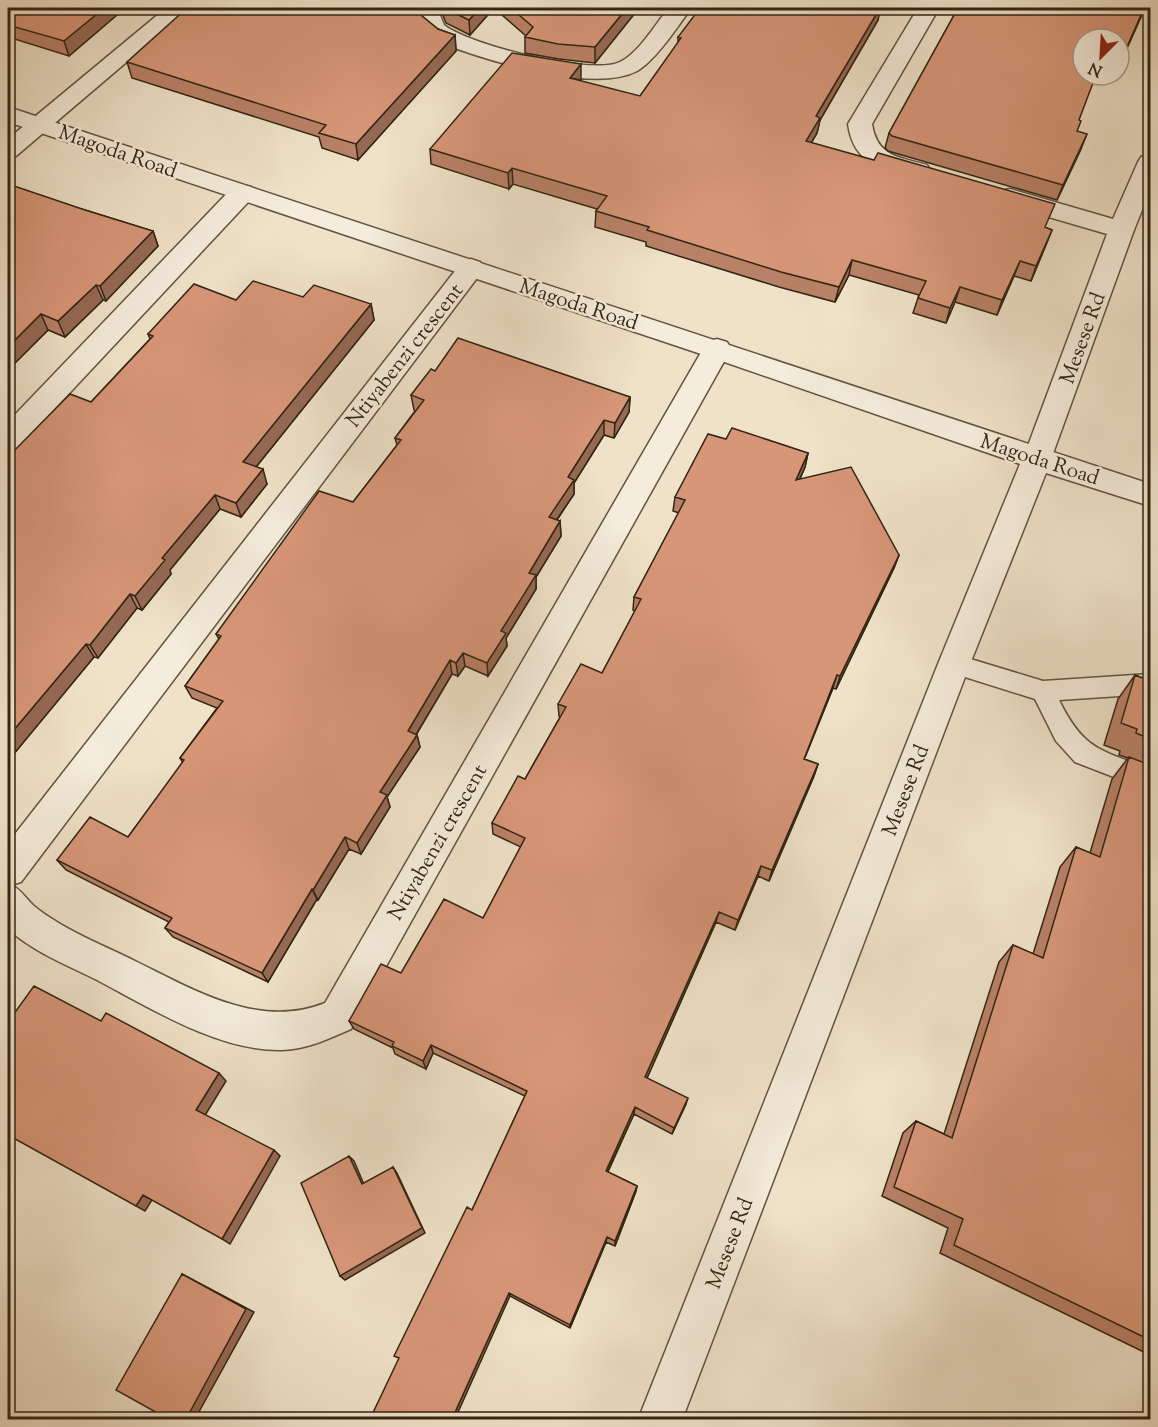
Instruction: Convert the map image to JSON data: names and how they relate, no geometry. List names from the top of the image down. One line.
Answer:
{"streets":{"street":["Magoda Road","Mesese Rd","Ntiyabenzi crescent"]},"crossings":[["Magoda Road","Mesese Rd"],["Magoda Road","Ntiyabenzi crescent"]],"north":"bottom left"}
